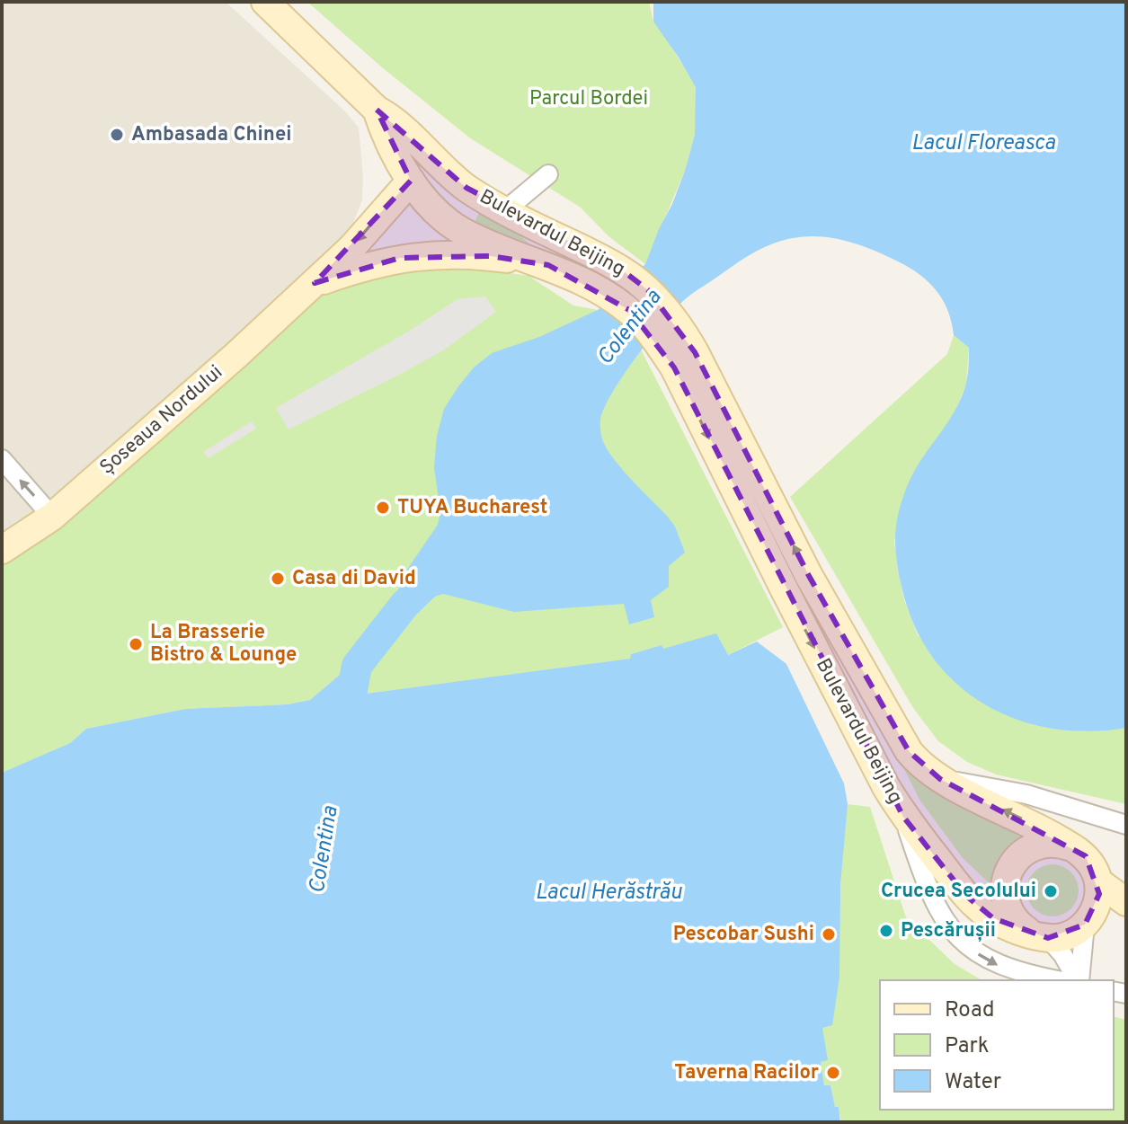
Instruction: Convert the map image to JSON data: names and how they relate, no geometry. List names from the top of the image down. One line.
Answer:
{"streets":{"main road":["Bulevardul Beijing","Șoseaua Nordului"]},"crossings":[["Bulevardul Beijing","Șoseaua Nordului"]],"water":["Lacul Floreasca","Colentina","Lacul Herăstrău"],"parks":["Parcul Bordei"],"places":["Ambasada Chinei","TUYA Bucharest","Casa di David","La Brasserie Bistro & Lounge","Crucea Secolului","Pescărușii","Pescobar Sushi","Taverna Racilor"],"legend":["Road","Park","Water"]}
